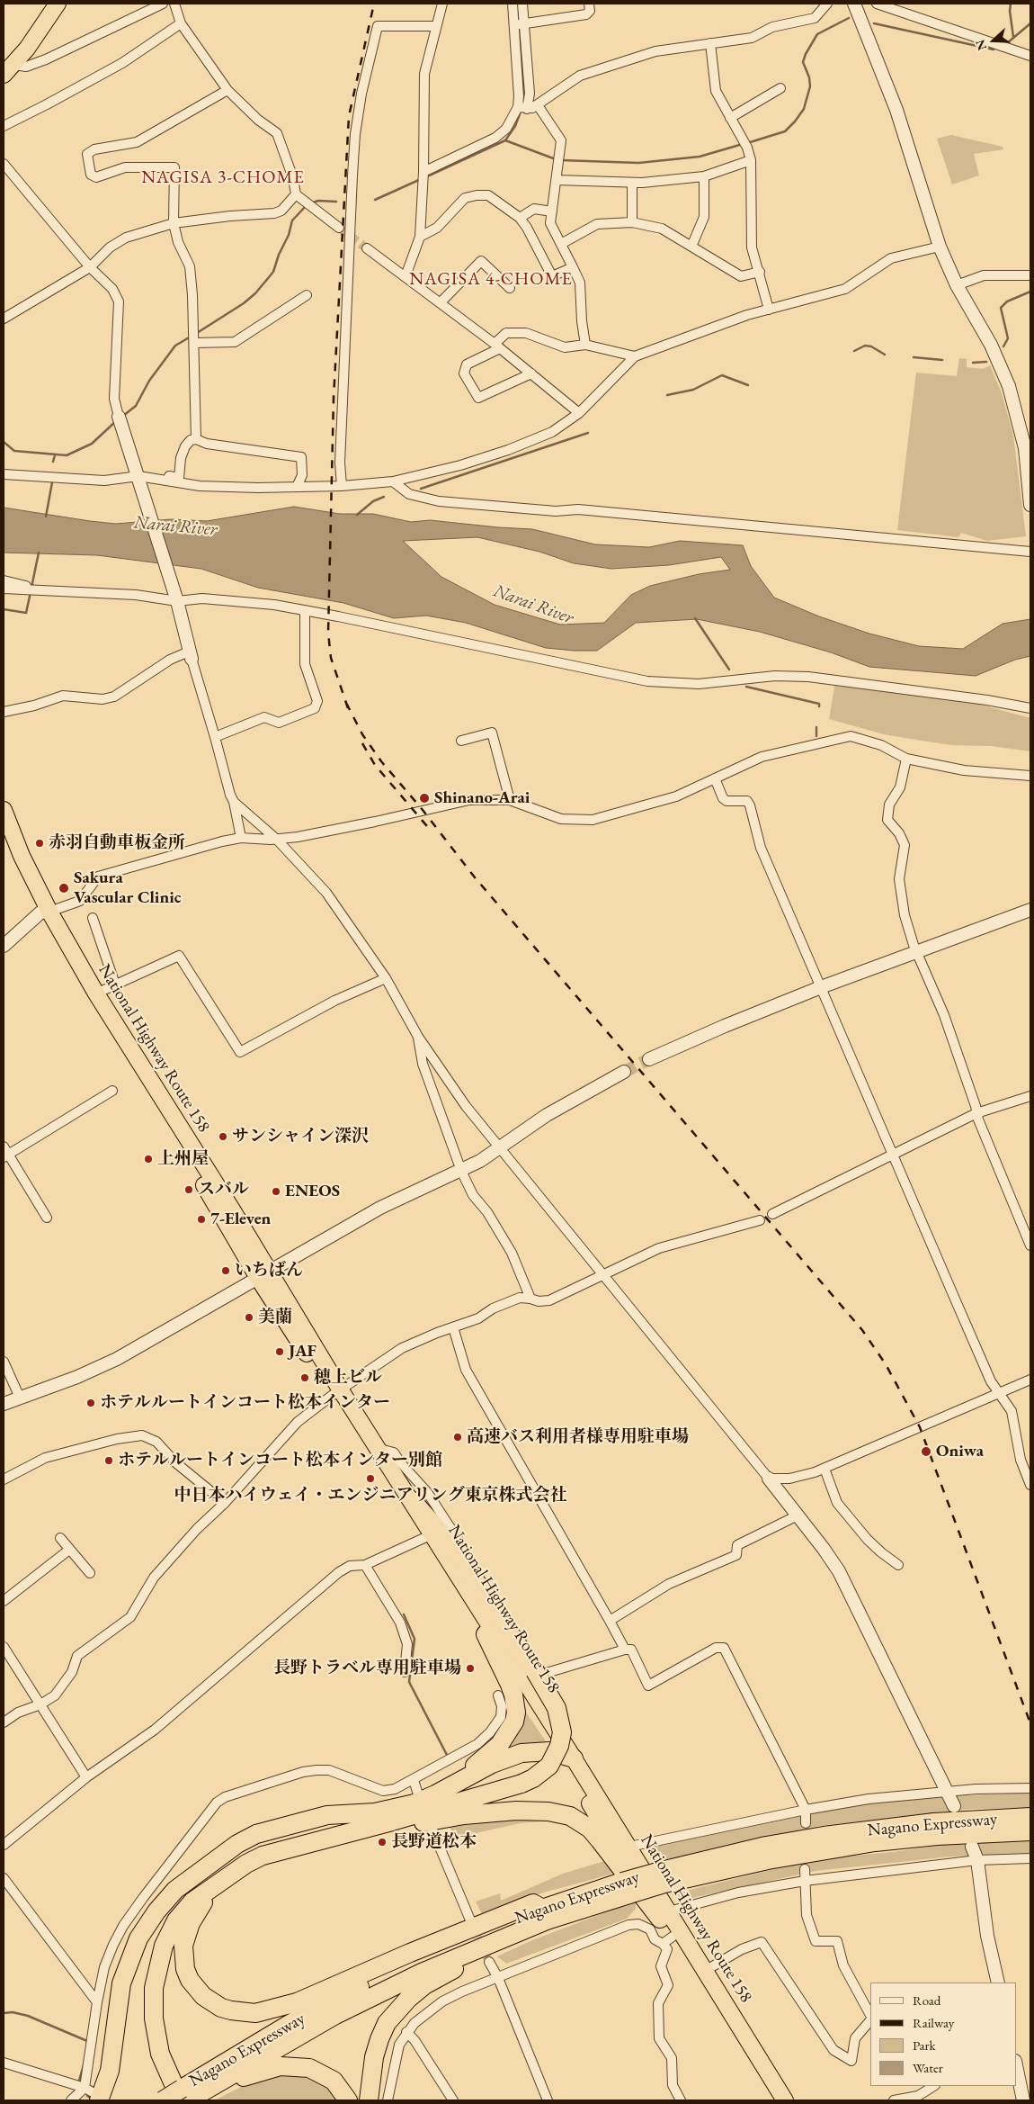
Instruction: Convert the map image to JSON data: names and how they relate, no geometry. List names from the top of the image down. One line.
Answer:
{"streets":{"highway":["National Highway Route 158","Nagano Expressway"]},"districts":["NAGISA 3-CHOME","NAGISA 4-CHOME"],"water":["Narai River"],"places":["Shinano-Arai","赤羽自動車板金所","Sakura Vascular Clinic","サンシャイン深沢","上州屋","スバル","ENEOS","7-Eleven","いちばん","美蘭","JAF","穂上ビル","ホテルルートインコート松本インター","高速バス利用者様専用駐車場","Oniwa","ホテルルートインコート松本インター別館","中日本ハイウェイ・エンジニアリング東京株式会社","長野トラベル専用駐車場","長野道松本"],"legend":["Road","Railway","Park","Water"],"north":"left"}
